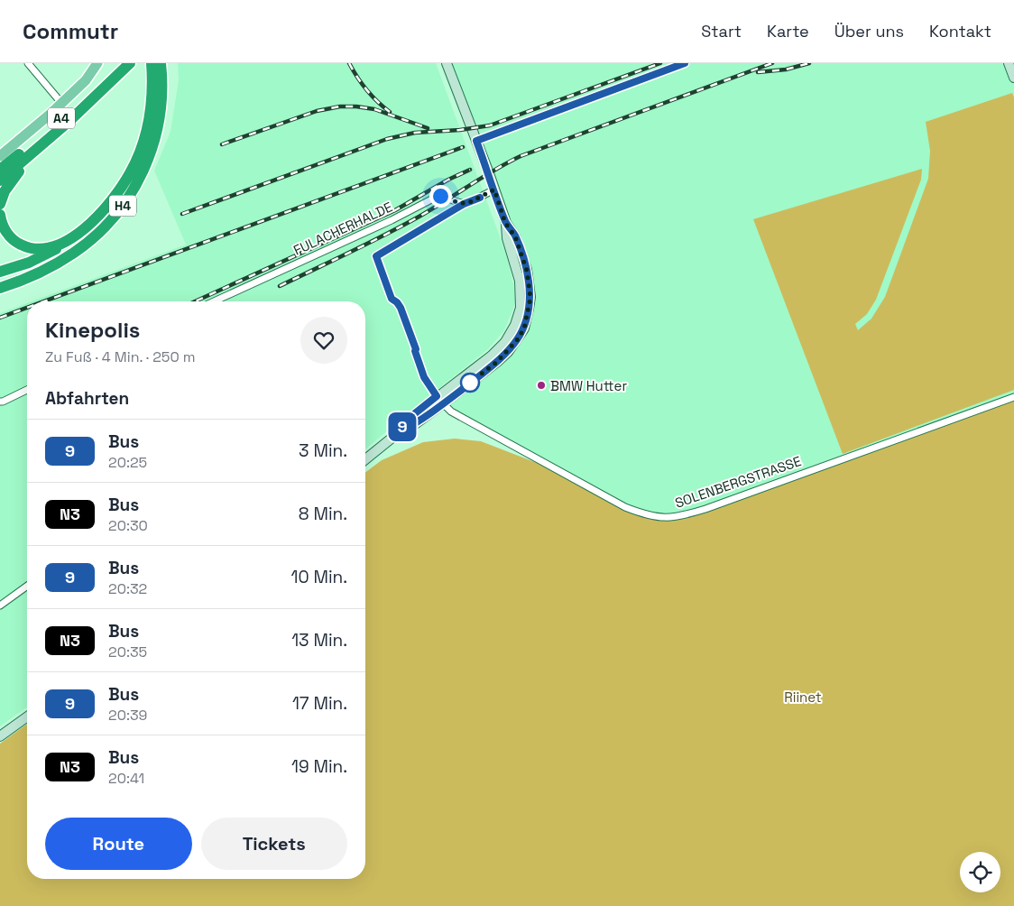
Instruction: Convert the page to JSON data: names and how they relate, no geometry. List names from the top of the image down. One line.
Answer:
{"streets":{"highway":["A4","H4"],"street":["FULACHERHALDE","SOLENBERGSTRASSE"]},"parks":["Riinet"],"places":["BMW Hutter"],"lines":["bus line 9"],"page":{"header":"Commutr","nav":["Start","Karte","Über uns","Kontakt"],"on_map":"9","heading":[["Kinepolis","Zu Fuß · 4 Min. · 250 m"],"Abfahrten"],"list":[{"mark":"9","name":"Bus","note":"20:25","value":"3 Min."},{"mark":"N3","name":"Bus","note":"20:30","value":"8 Min."},{"mark":"9","name":"Bus","note":"20:32","value":"10 Min."},{"mark":"N3","name":"Bus","note":"20:35","value":"13 Min."},{"mark":"9","name":"Bus","note":"20:39","value":"17 Min."},{"mark":"N3","name":"Bus","note":"20:41","value":"19 Min."}],"buttons":["Route","Tickets"]}}
